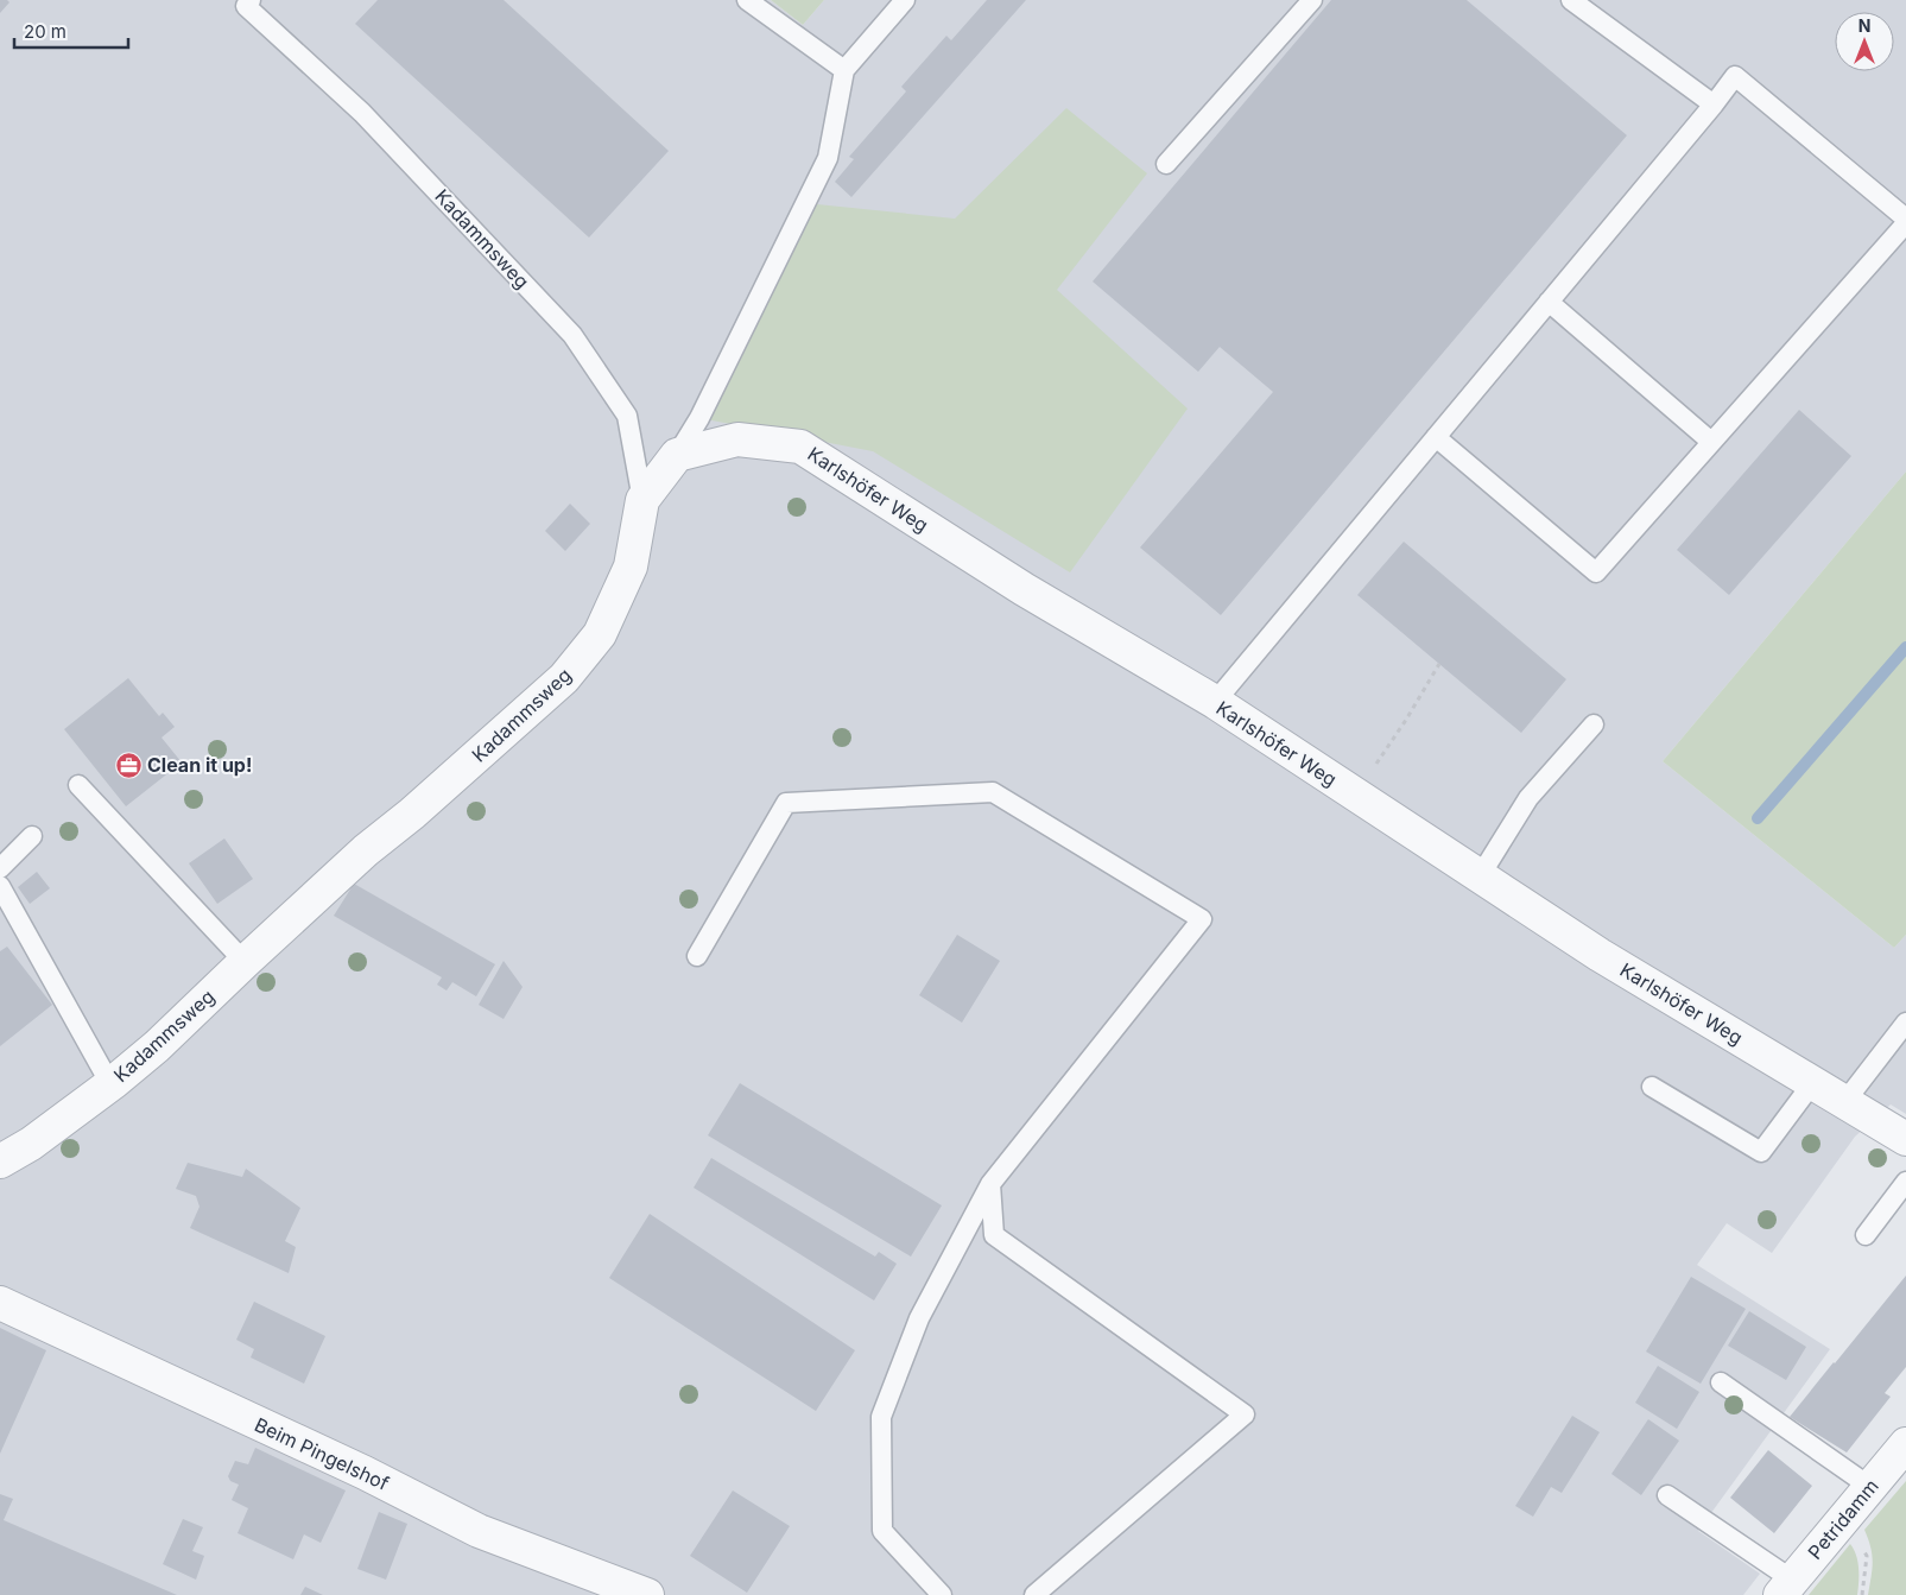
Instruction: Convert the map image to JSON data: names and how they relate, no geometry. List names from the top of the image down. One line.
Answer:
{"streets":{"street":["Kadammsweg","Karlshöfer Weg","Beim Pingelshof","Petridamm"]},"places":{"office":["Clean it up!"]},"scale_bar":"20 m","north":"top"}
